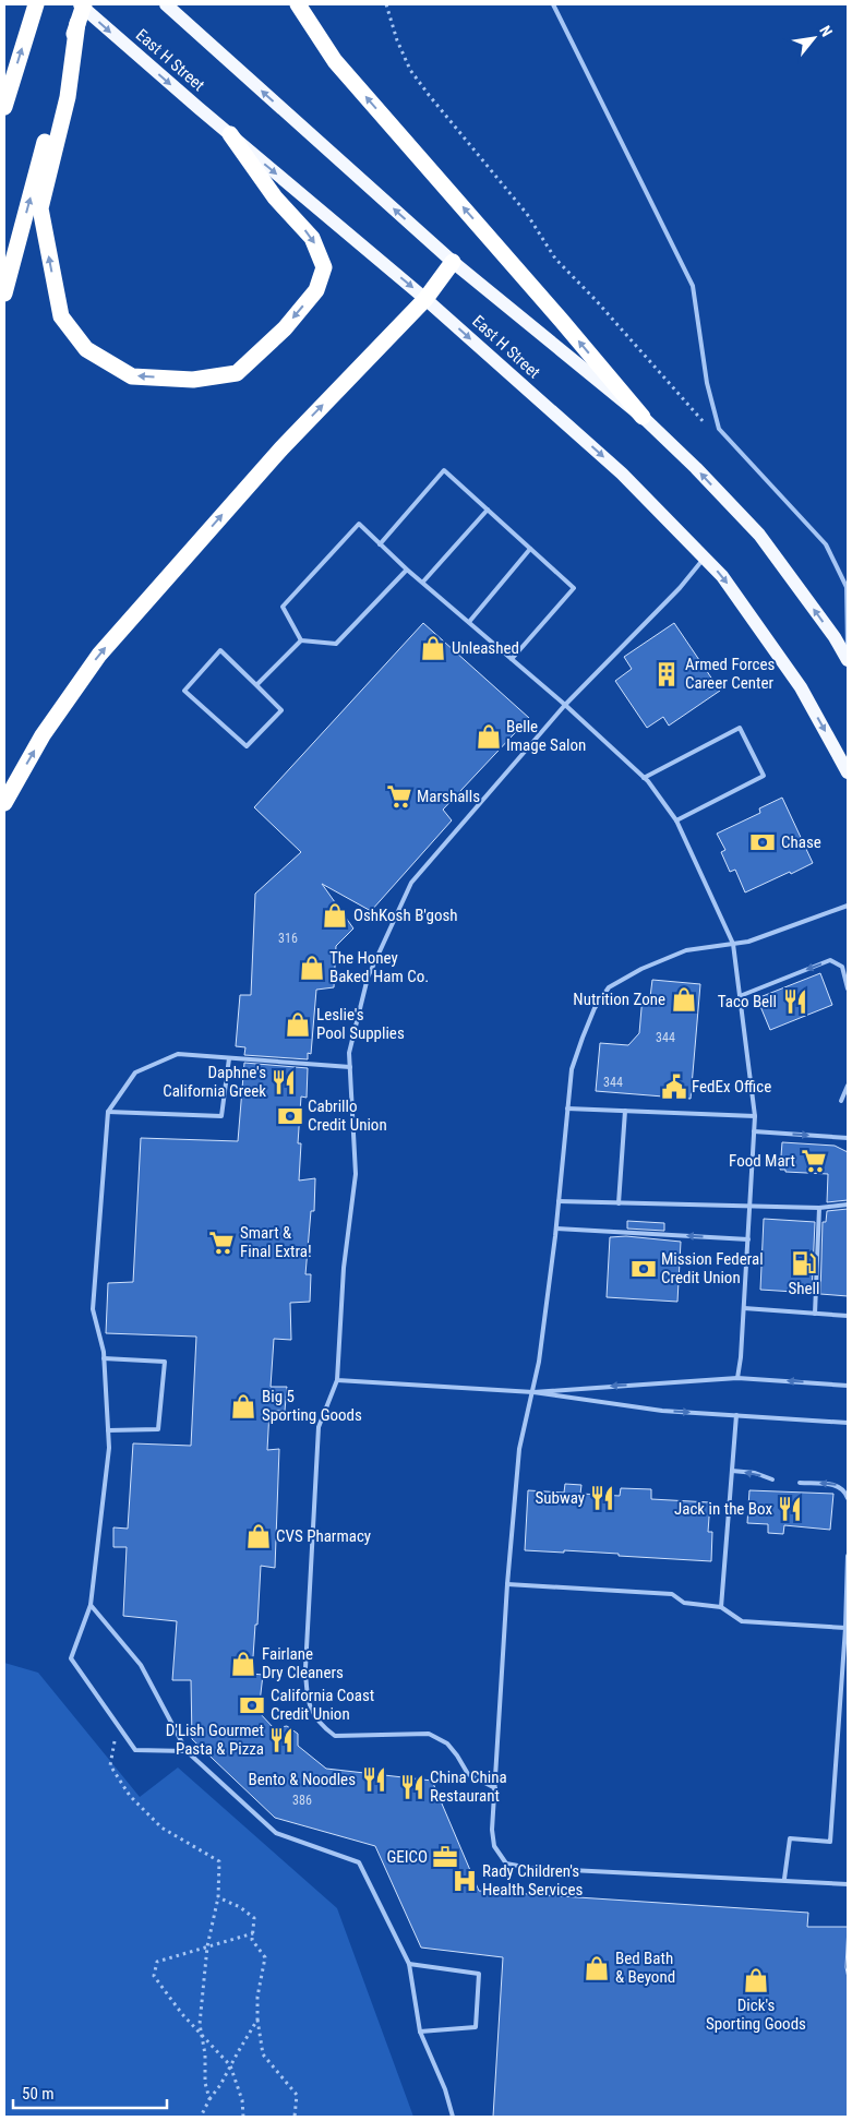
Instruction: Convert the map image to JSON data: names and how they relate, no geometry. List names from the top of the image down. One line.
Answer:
{"streets":{"main road":["East H Street"]},"places":{"shop":["Unleashed","Belle Image Salon","OshKosh B'gosh","The Honey Baked Ham Co.","Nutrition Zone","Leslie's Pool Supplies","Big 5 Sporting Goods","CVS Pharmacy","Fairlane Dry Cleaners","Bed Bath & Beyond","Dick's Sporting Goods"],"building":["Armed Forces Career Center"],"supermarket":["Marshalls","Food Mart","Smart & Final Extra!"],"bank":["Chase","Cabrillo Credit Union","Mission Federal Credit Union","California Coast Credit Union"],"restaurant":["Taco Bell","Daphne's California Greek","Subway","Jack in the Box","D'Lish Gourmet Pasta & Pizza","Bento & Noodles","China China Restaurant"],"public building":["FedEx Office"],"fuel station":["Shell"],"office":["GEICO"],"hospital":["Rady Children's Health Services"]},"house_numbers":["316","344","344","386"],"scale_bar":"50 m","north":"top right"}
